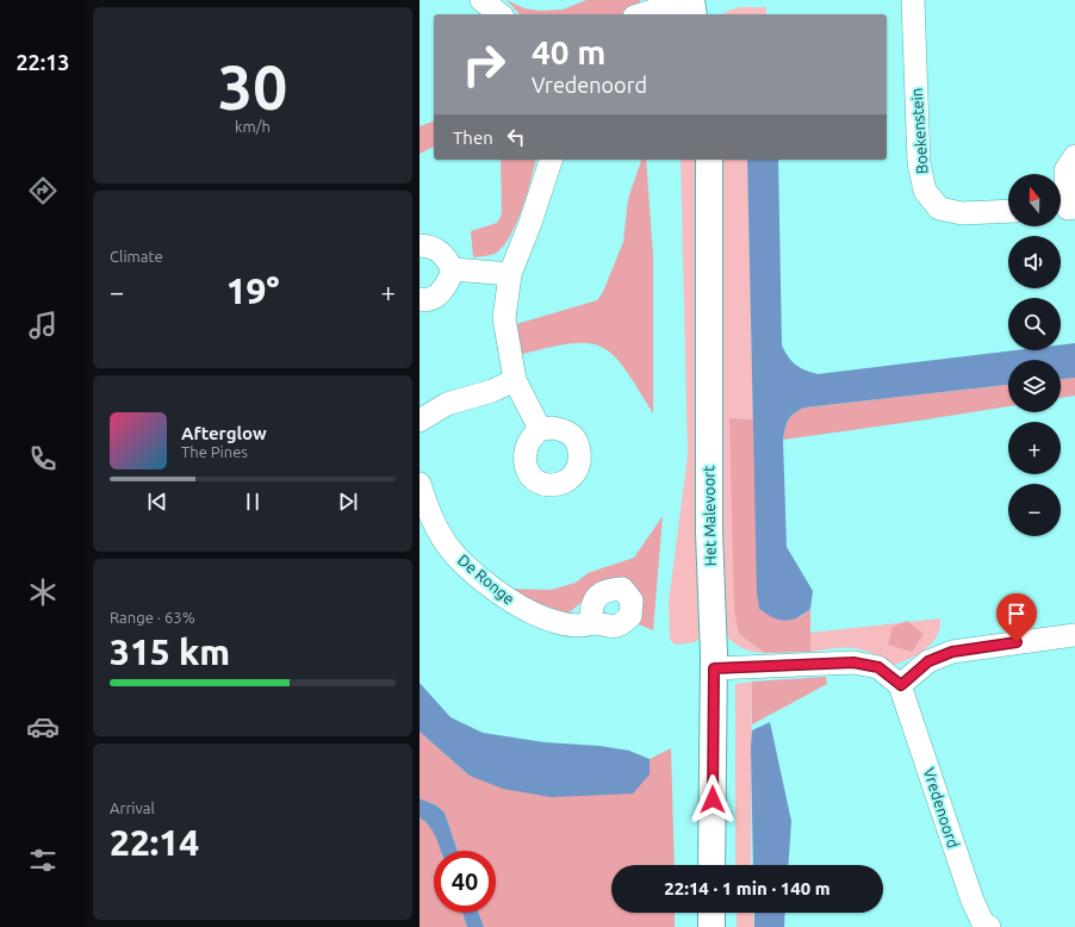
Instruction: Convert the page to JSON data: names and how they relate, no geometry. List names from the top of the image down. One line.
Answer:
{"streets":{"street":["Boekenstein","Het Malevoort","De Ronge","Vredenoord"]},"north":"top","page":{"tabs":"22:13","tile":[["30","km/h"],"Climate",["Range · 63%","315 km"],["Arrival","22:14"]],"turn":["40 m","Vredenoord"],"then":"Then","map_buttons":["+","−"],"heat":["−","19°","+"],"song":["Afterglow","The Pines"],"limit":"40","trip":"22:14 · 1 min · 140 m"}}
